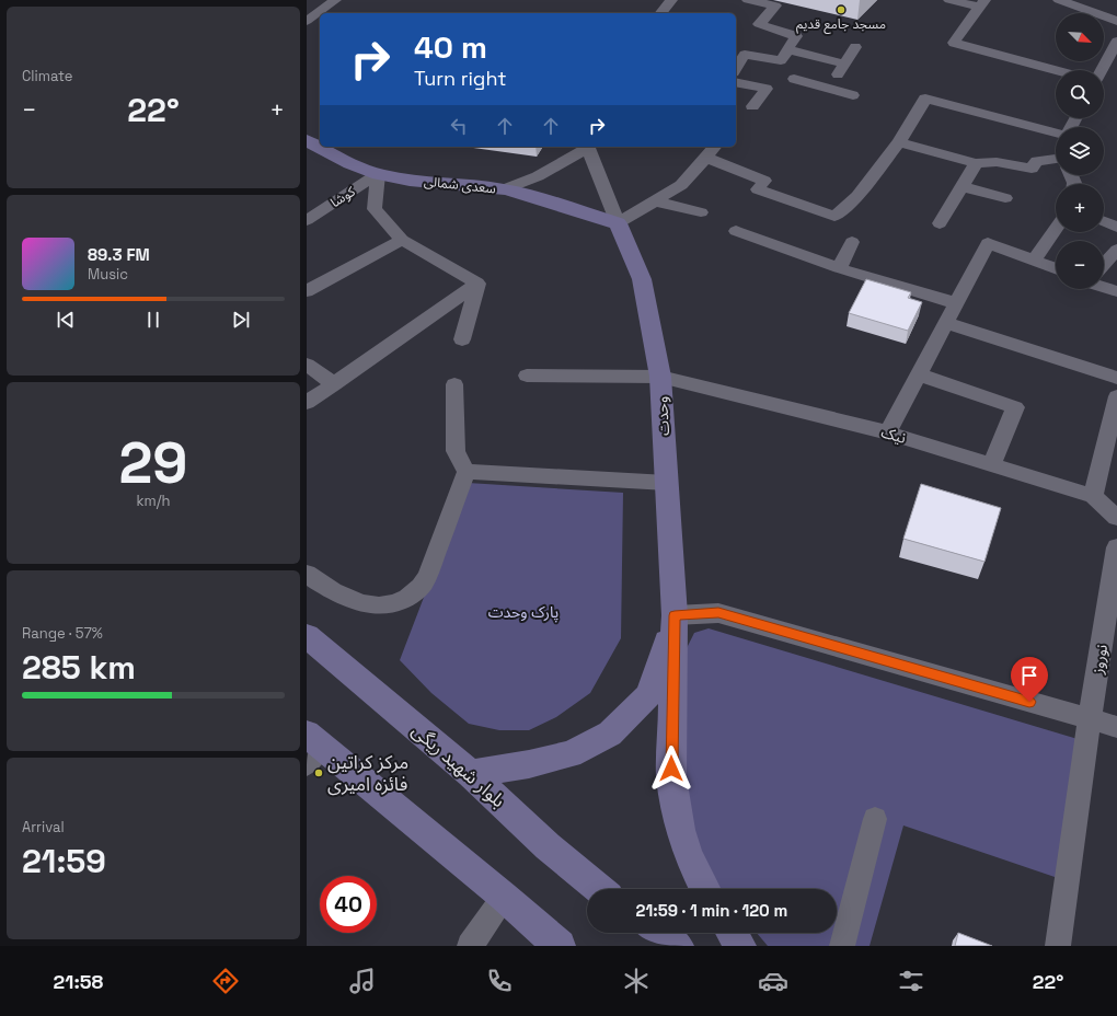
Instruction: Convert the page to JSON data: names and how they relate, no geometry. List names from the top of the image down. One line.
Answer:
{"streets":{"street":["سعدی شمالی","کوشا","وحدت","نیک","نوروز","بلوار شهید ریگی"]},"crossings":[["سعدی شمالی","کوشا"],["سعدی شمالی","وحدت"],["وحدت","نیک"]],"parks":["پارک وحدت"],"places":["مسجد جامع قدیم","مرکز کراتین فائزه امیری"],"north":"bottom right","page":{"tile":["Climate",["29","km/h"],["Range · 57%","285 km"],["Arrival","21:59"]],"map_buttons":["+","−"],"turn":["40 m","Turn right"],"heat":["−","22°","+"],"song":["89.3 FM","Music"],"limit":"40","trip":"21:59 · 1 min · 120 m","tabs":["21:58","22°"]}}
